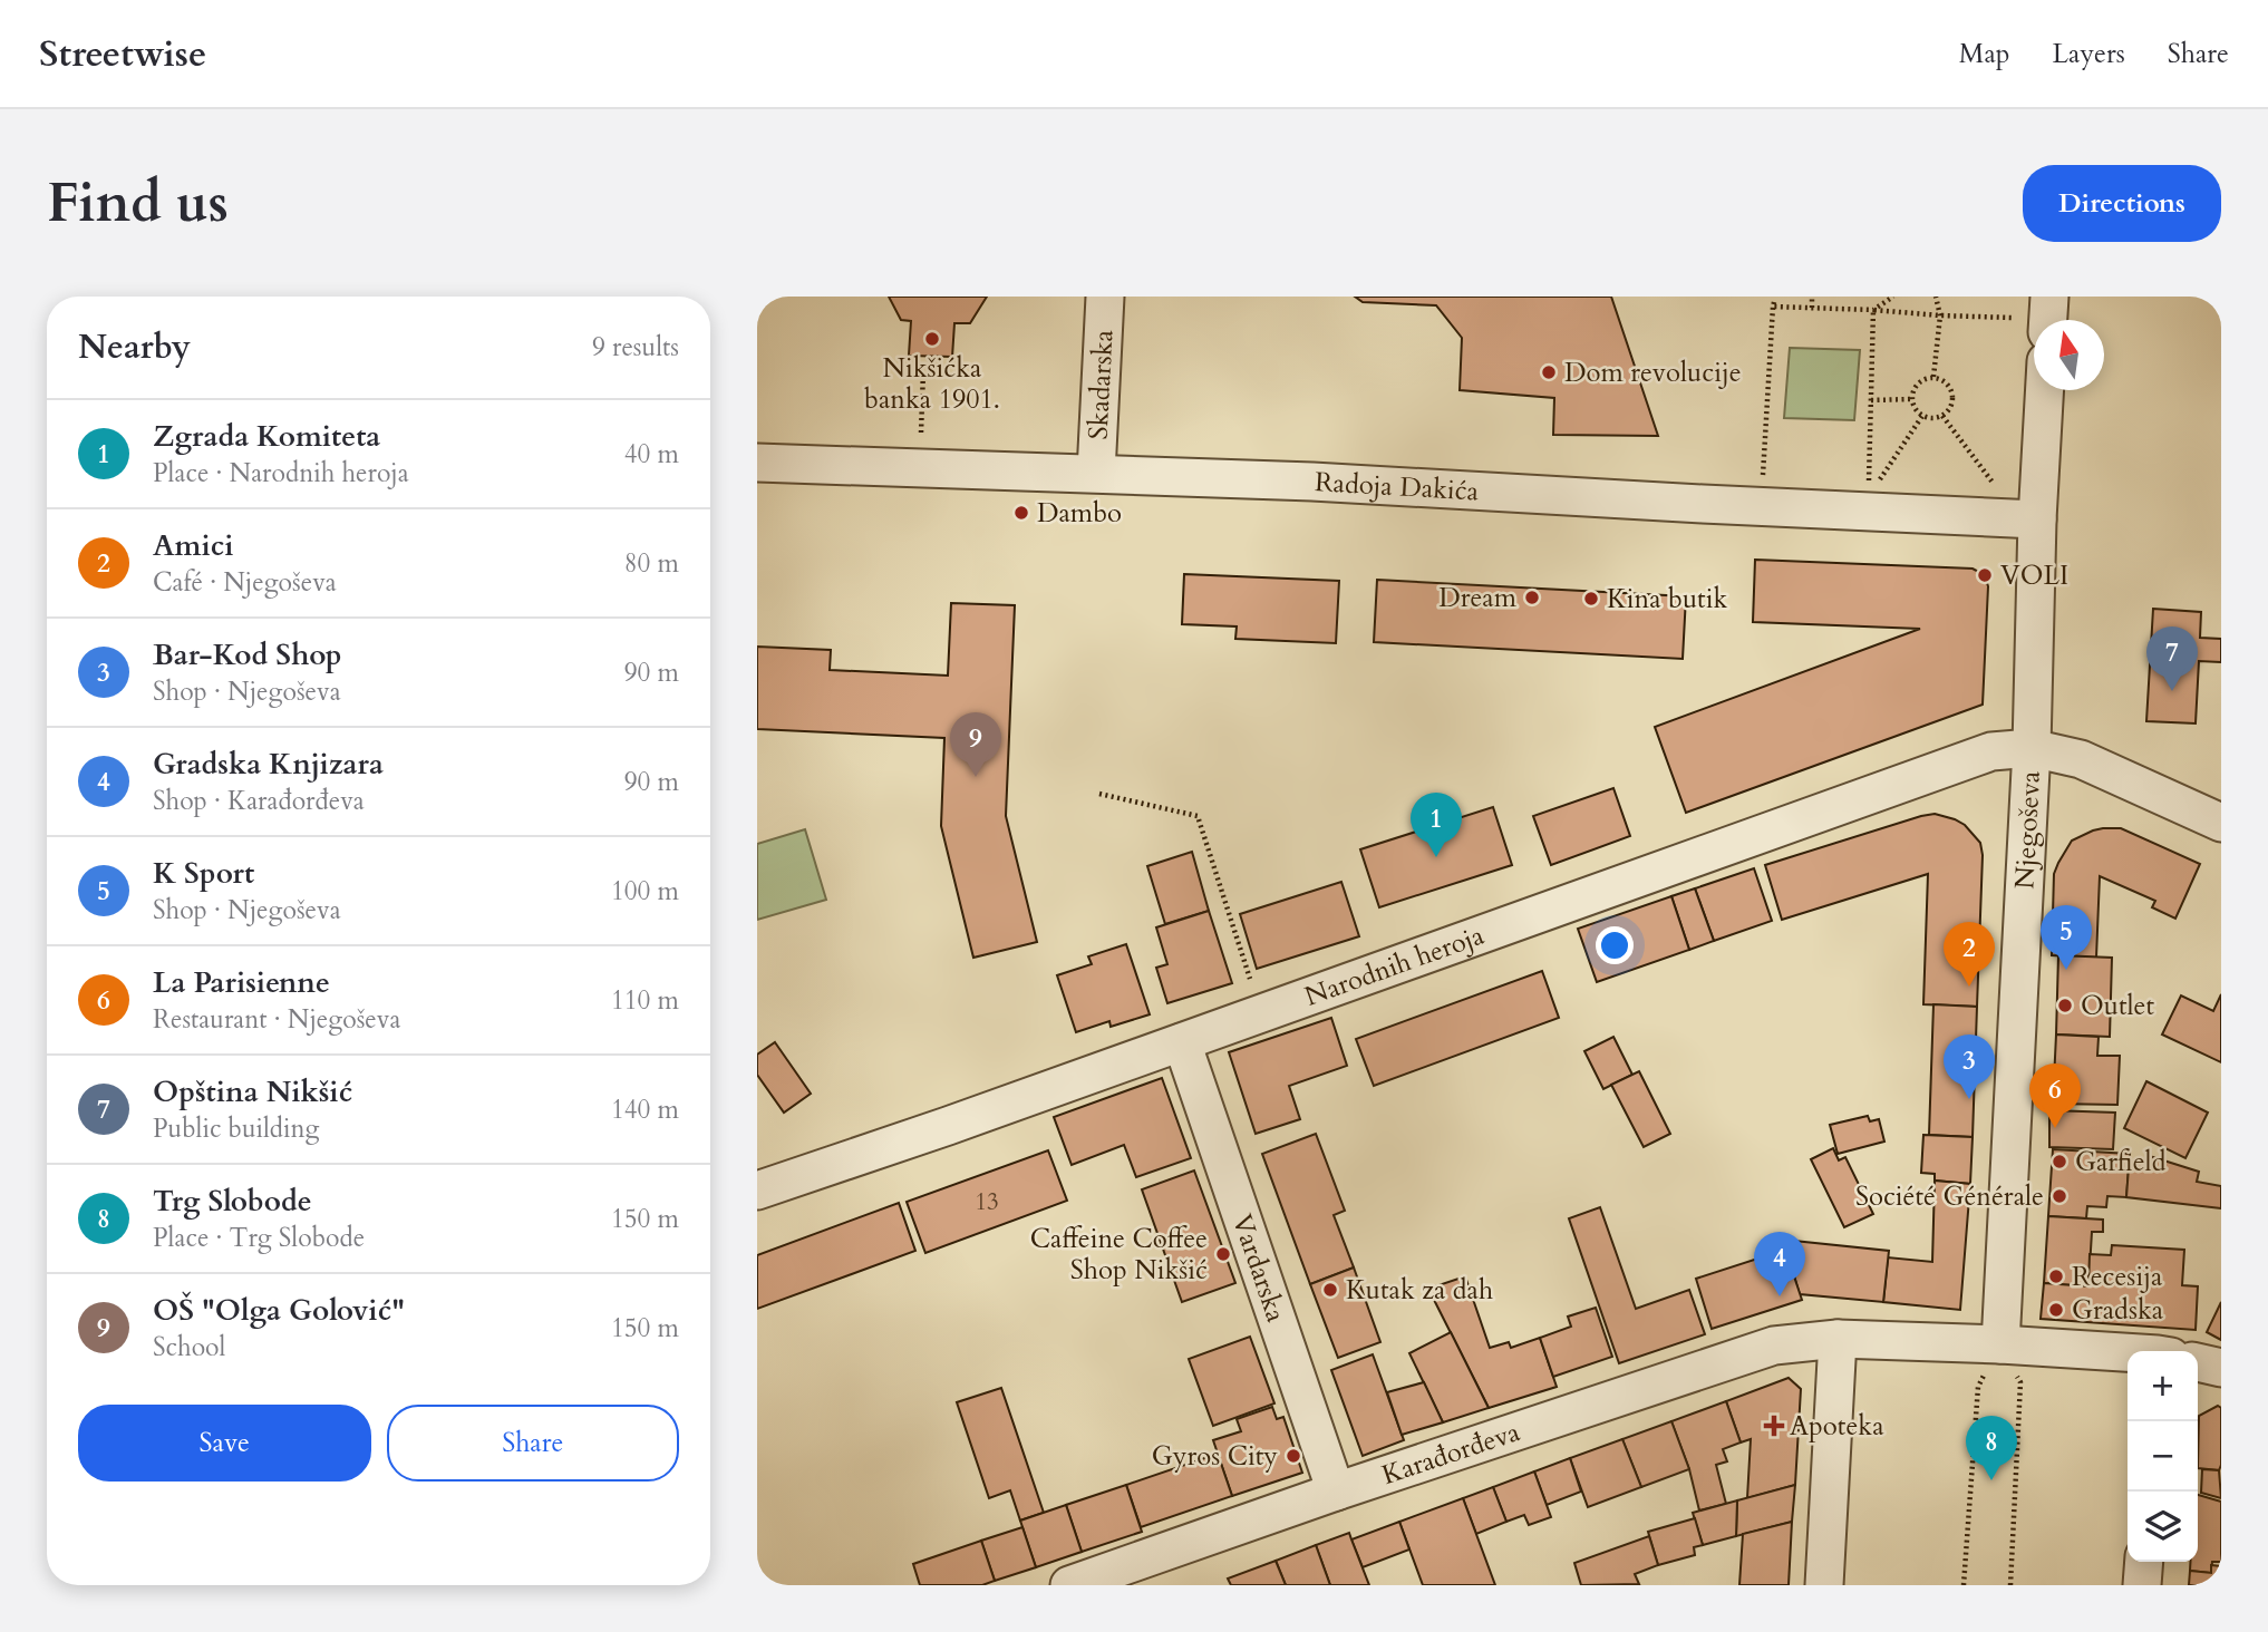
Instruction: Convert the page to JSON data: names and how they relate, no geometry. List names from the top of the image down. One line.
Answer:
{"streets":{"street":["Skadarska","Radoja Dakića","Njegoševa","Narodnih heroja","Vardarska","Karađorđeva"]},"crossings":[["Skadarska","Radoja Dakića"],["Radoja Dakića","Njegoševa"],["Njegoševa","Narodnih heroja"],["Njegoševa","Karađorđeva"],["Narodnih heroja","Vardarska"],["Vardarska","Karađorđeva"]],"places":{"other":["Nikšićka banka 1901.","Dom revolucije","Dambo","VOLI","Dream","Kina butik","Outlet","Garfield","Société Générale","Caffeine Coffee Shop Nikšić","Recesija","Kutak za dah","Gradska","Gyros City"],"health":["Apoteka"]},"house_numbers":["13"],"north":"top","page":{"header":"Streetwise","nav":["Map","Layers","Share"],"buttons":["Directions",["Save","Share"]],"title":"Find us","heading":["Nearby","9 results"],"list":[{"mark":"1","name":"Zgrada Komiteta","note":"Place · Narodnih heroja","value":"40 m"},{"mark":"2","name":"Amici","note":"Café · Njegoševa","value":"80 m"},{"mark":"3","name":"Bar-Kod Shop","note":"Shop · Njegoševa","value":"90 m"},{"mark":"4","name":"Gradska Knjizara","note":"Shop · Karađorđeva","value":"90 m"},{"mark":"5","name":"K Sport","note":"Shop · Njegoševa","value":"100 m"},{"mark":"6","name":"La Parisienne","note":"Restaurant · Njegoševa","value":"110 m"},{"mark":"7","name":"Opština Nikšić","note":"Public building","value":"140 m"},{"mark":"8","name":"Trg Slobode","note":"Place · Trg Slobode","value":"150 m"},{"mark":"9","name":"OŠ \"Olga Golović\"","note":"School","value":"150 m"}],"pins":["7","9","1","5","2","3","6","4","8"],"map_buttons":["+","−"]}}
